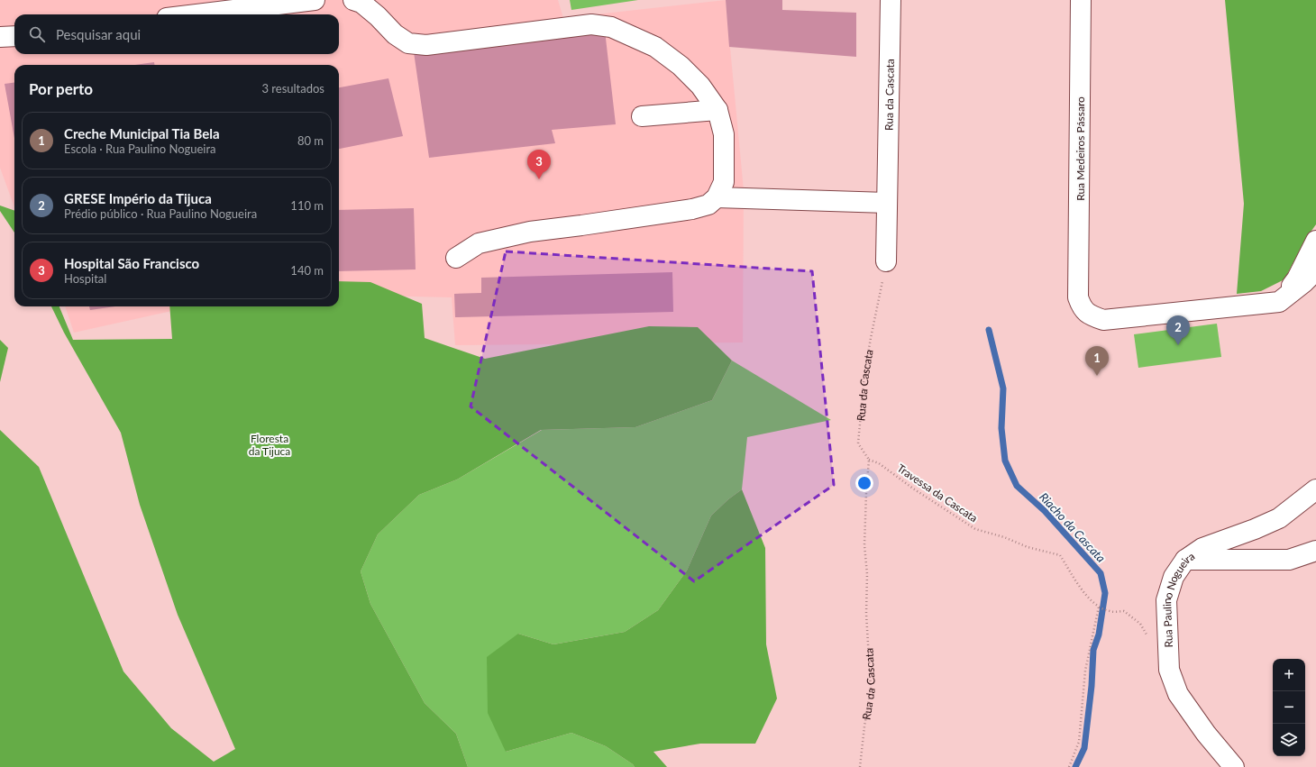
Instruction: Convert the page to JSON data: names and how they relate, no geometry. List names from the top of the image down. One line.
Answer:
{"streets":{"street":["Rua da Cascata","Rua Medeiros Pássaro","Rua Paulino Nogueira"],"path":["Travessa da Cascata"]},"crossings":[["Rua da Cascata","Travessa da Cascata"]],"water":["Riacho da Cascata"],"parks":["Floresta da Tijuca"],"page":{"search":"Pesquisar aqui","heading":["Por perto","3 resultados"],"list":[{"mark":"1","name":"Creche Municipal Tia Bela","note":"Escola · Rua Paulino Nogueira","value":"80 m"},{"mark":"2","name":"GRESE Império da Tijuca","note":"Prédio público · Rua Paulino Nogueira","value":"110 m"},{"mark":"3","name":"Hospital São Francisco","note":"Hospital","value":"140 m"}],"pins":["3","2","1"],"map_buttons":["+","−"]}}
